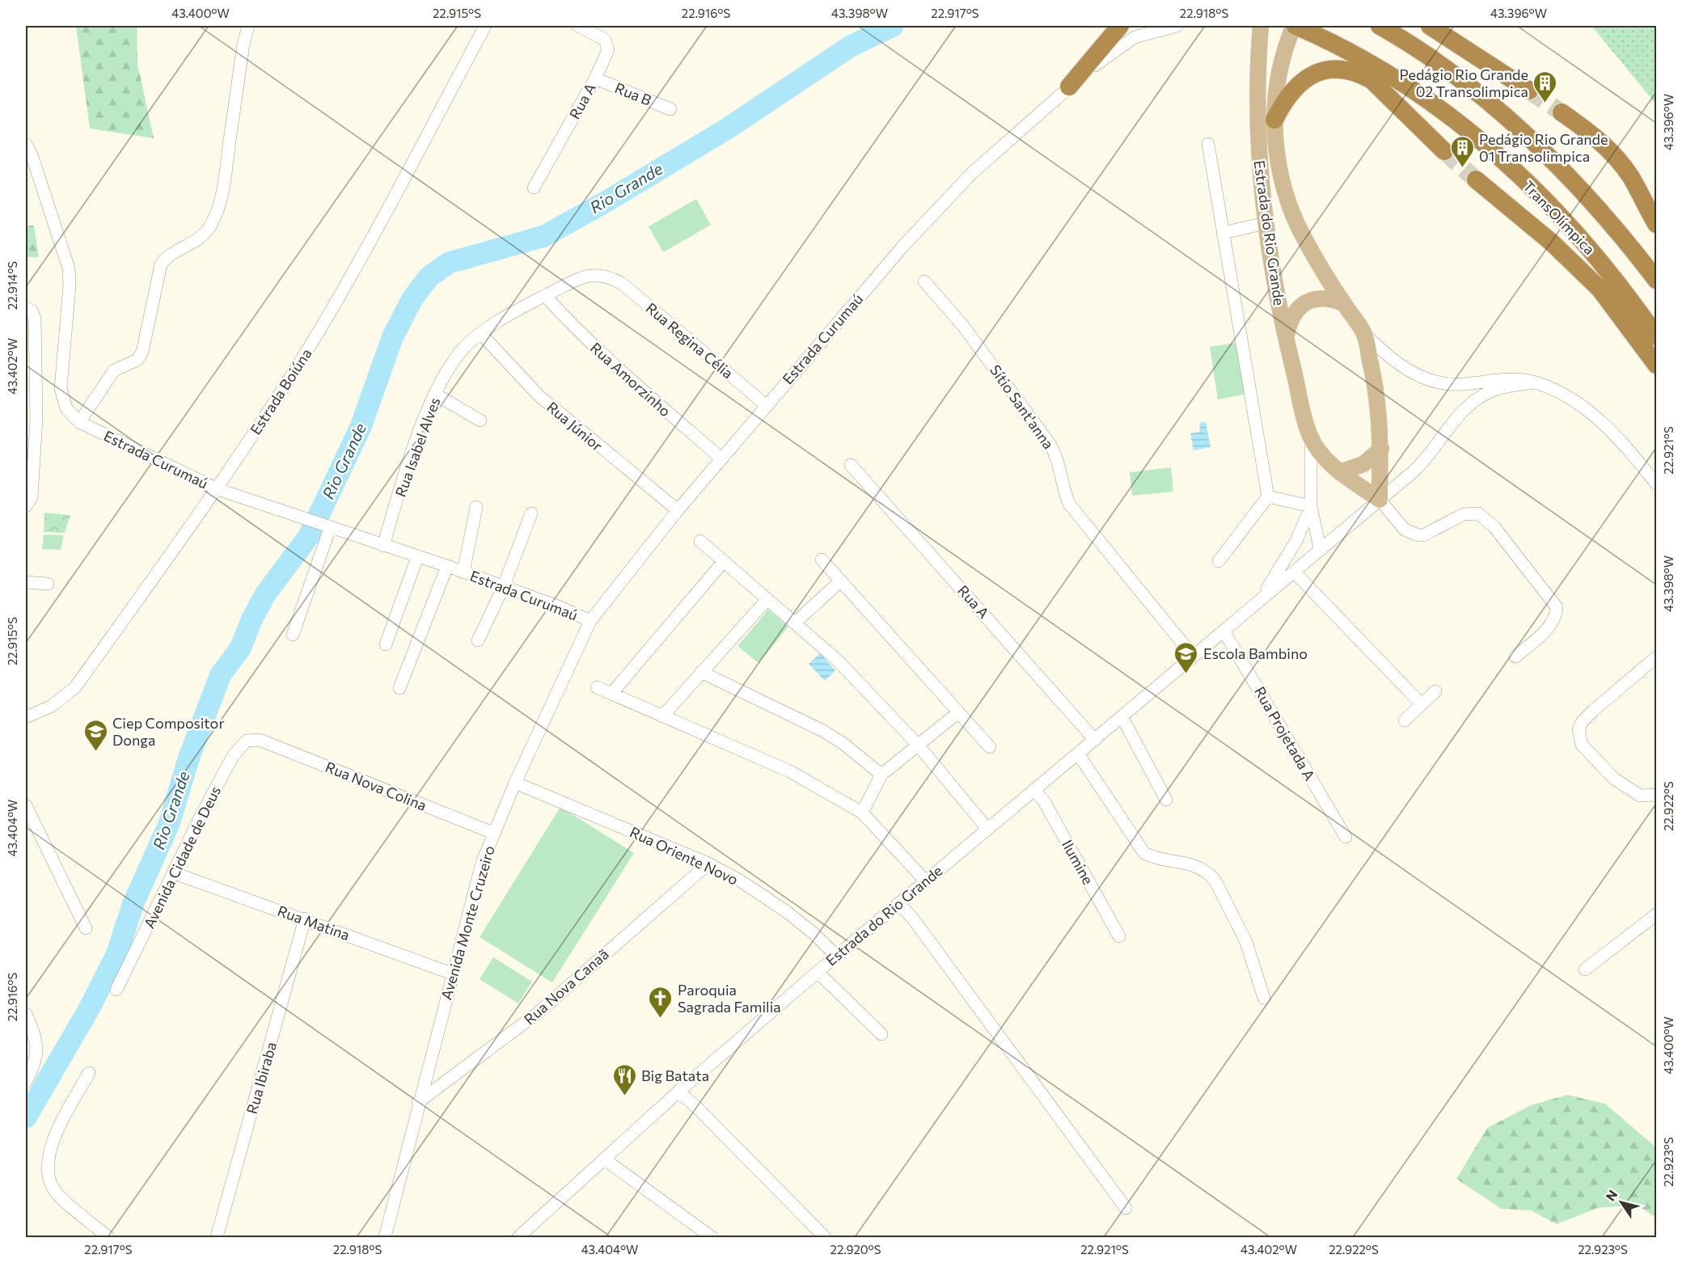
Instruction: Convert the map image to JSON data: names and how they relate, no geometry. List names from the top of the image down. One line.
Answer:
{"streets":{"highway":["TransOlímpica"],"main road":["Estrada do Rio Grande"],"street":["Rua B","Rua A","Estrada Curumaú","Rua Regina Célia","Rua Amorzinho","Estrada Boiúna","Sítio Sant'anna","Rua Júnior","Rua Isabel Alves","Rua Projetada A","Rua Nova Colina","Rua Oriente Novo","Avenida Cidade de Deus","Ilumine","Rua Matina","Avenida Monte Cruzeiro","Rua Nova Canaã","Rua Ibiraba"]},"crossings":[["Rua B","Rua A"],["Rua A","Estrada do Rio Grande"],["TransOlímpica","Estrada do Rio Grande"],["Estrada do Rio Grande","Sítio Sant'anna"],["Estrada do Rio Grande","Rua Projetada A"],["Estrada do Rio Grande","Rua Oriente Novo"],["Estrada do Rio Grande","Ilumine"],["Estrada Curumaú","Rua Regina Célia"],["Estrada Curumaú","Rua Amorzinho"],["Estrada Curumaú","Estrada Boiúna"],["Estrada Curumaú","Rua Júnior"],["Estrada Curumaú","Rua Isabel Alves"],["Estrada Curumaú","Avenida Monte Cruzeiro"],["Rua Regina Célia","Rua Isabel Alves"],["Rua Amorzinho","Rua Isabel Alves"],["Rua Júnior","Rua Isabel Alves"],["Rua Nova Colina","Avenida Cidade de Deus"],["Rua Nova Colina","Avenida Monte Cruzeiro"],["Rua Oriente Novo","Avenida Monte Cruzeiro"],["Rua Oriente Novo","Rua Nova Canaã"],["Avenida Cidade de Deus","Rua Matina"],["Rua Matina","Avenida Monte Cruzeiro"],["Rua Matina","Rua Ibiraba"],["Avenida Monte Cruzeiro","Rua Nova Canaã"]],"water":["Rio Grande"],"places":{"building":["Pedágio Rio Grande 02 Transolimpica","Pedágio Rio Grande 01 Transolimpica"],"school or university":["Escola Bambino","Ciep Compositor Donga"],"church":["Paroquia Sagrada Familia"],"restaurant":["Big Batata"]},"north":"top left","coordinates":["43.400°W","22.915°S","22.916°S","43.398°W","22.917°S","22.918°S","43.396°W","22.914°S","43.402°W","22.921°S","22.922°S","43.404°W","22.923°S","22.920°S"]}
